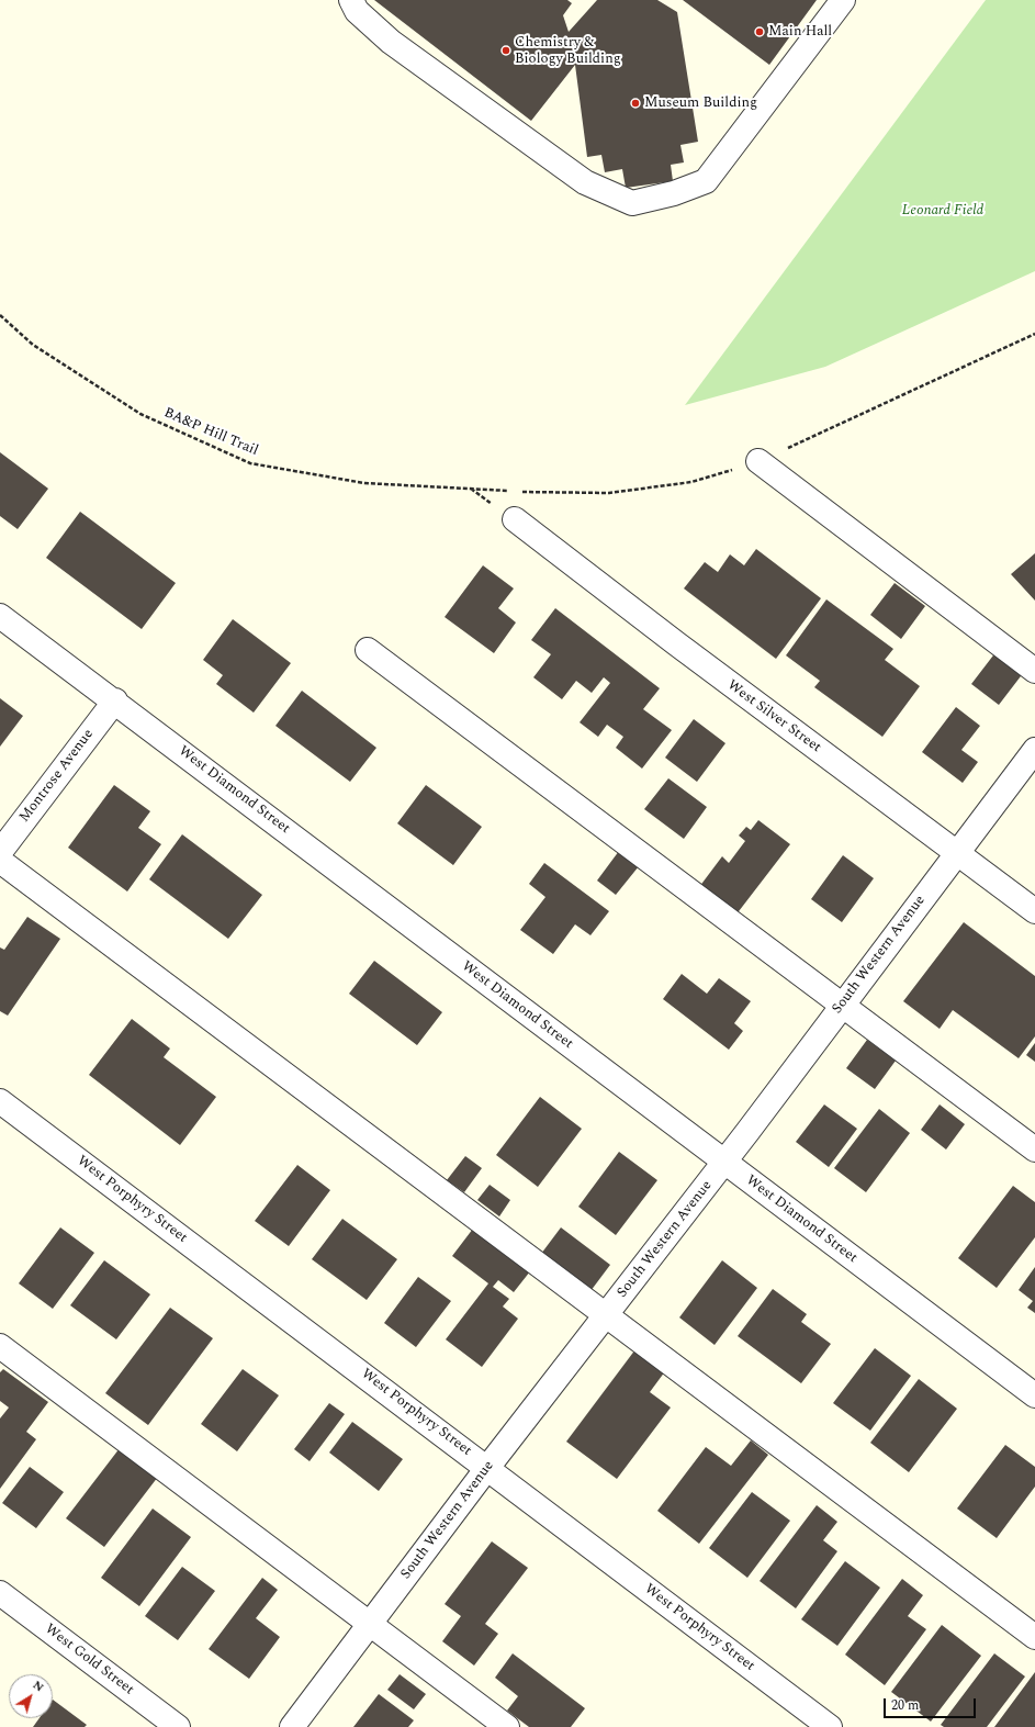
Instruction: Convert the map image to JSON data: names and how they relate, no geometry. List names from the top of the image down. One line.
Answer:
{"streets":{"street":["West Silver Street","Montrose Avenue","West Diamond Street","South Western Avenue","West Porphyry Street","West Gold Street"],"path":["BA&P Hill Trail"]},"crossings":[["West Silver Street","South Western Avenue"],["Montrose Avenue","West Diamond Street"],["West Diamond Street","South Western Avenue"],["South Western Avenue","West Porphyry Street"]],"parks":["Leonard Field"],"places":["Main Hall","Chemistry & Biology Building","Museum Building"],"scale_bar":"20 m","north":"top right"}
